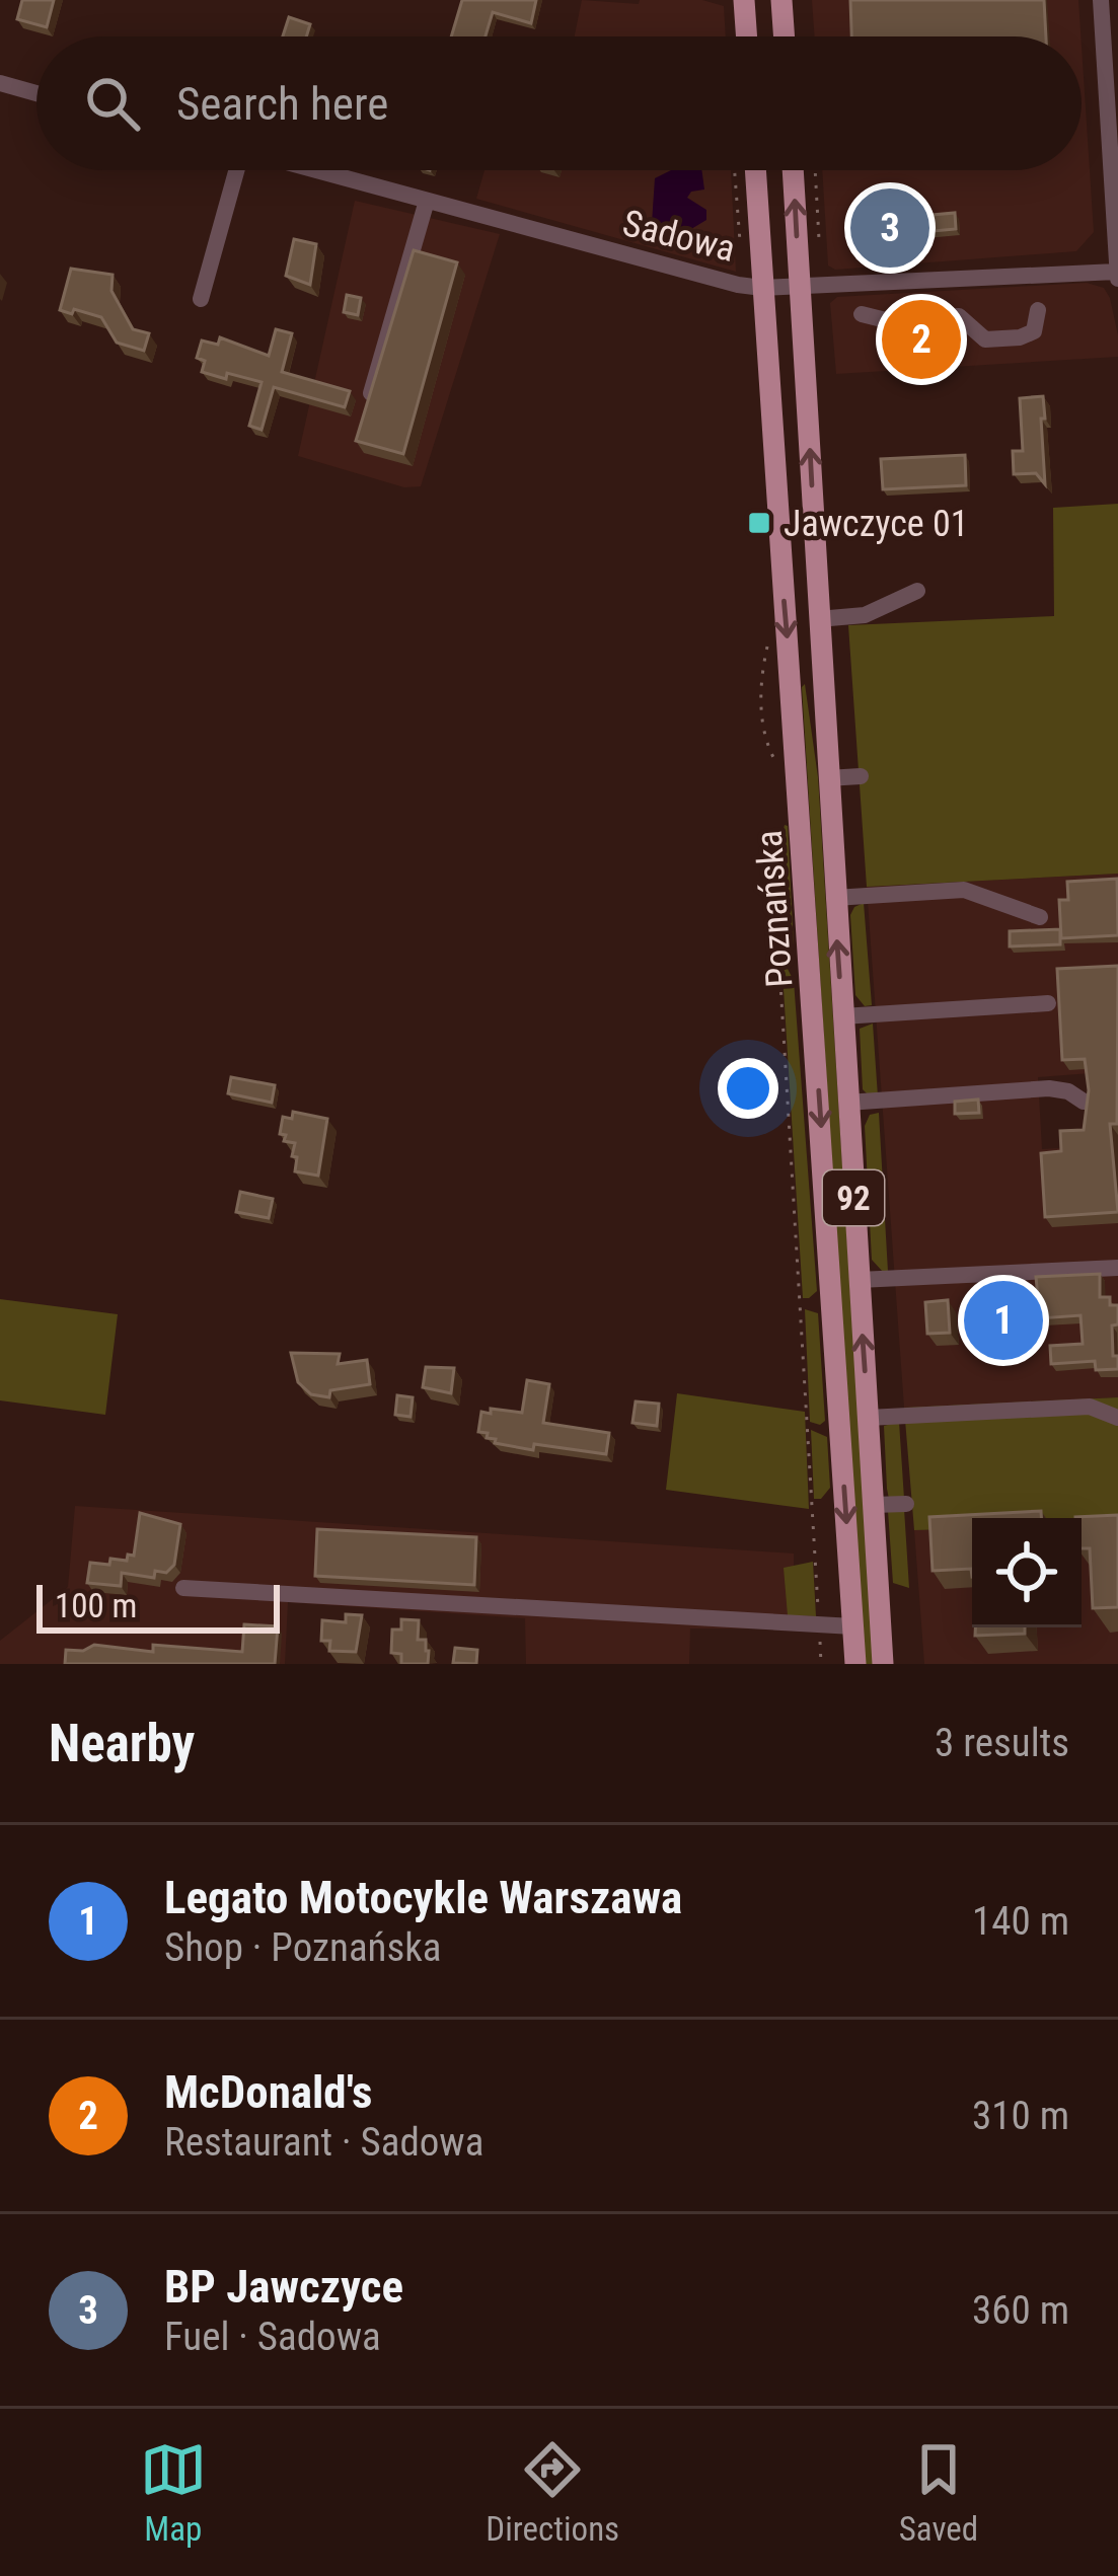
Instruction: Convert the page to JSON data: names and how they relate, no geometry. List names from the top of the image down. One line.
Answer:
{"streets":{"main road":["Poznańska","92"],"street":["Sadowa"]},"crossings":[["Sadowa","Poznańska"]],"places":{"transit":["Jawczyce 01"]},"scale_bar":"100 m","page":{"search":"Search here","pins":["3","2","1"],"scale":"100 m","heading":["Nearby","3 results"],"list":[{"mark":"1","name":"Legato Motocykle Warszawa","note":"Shop · Poznańska","value":"140 m"},{"mark":"2","name":"McDonald's","note":"Restaurant · Sadowa","value":"310 m"},{"mark":"3","name":"BP Jawczyce","note":"Fuel · Sadowa","value":"360 m"}],"nav":["Map","Directions","Saved"]}}
